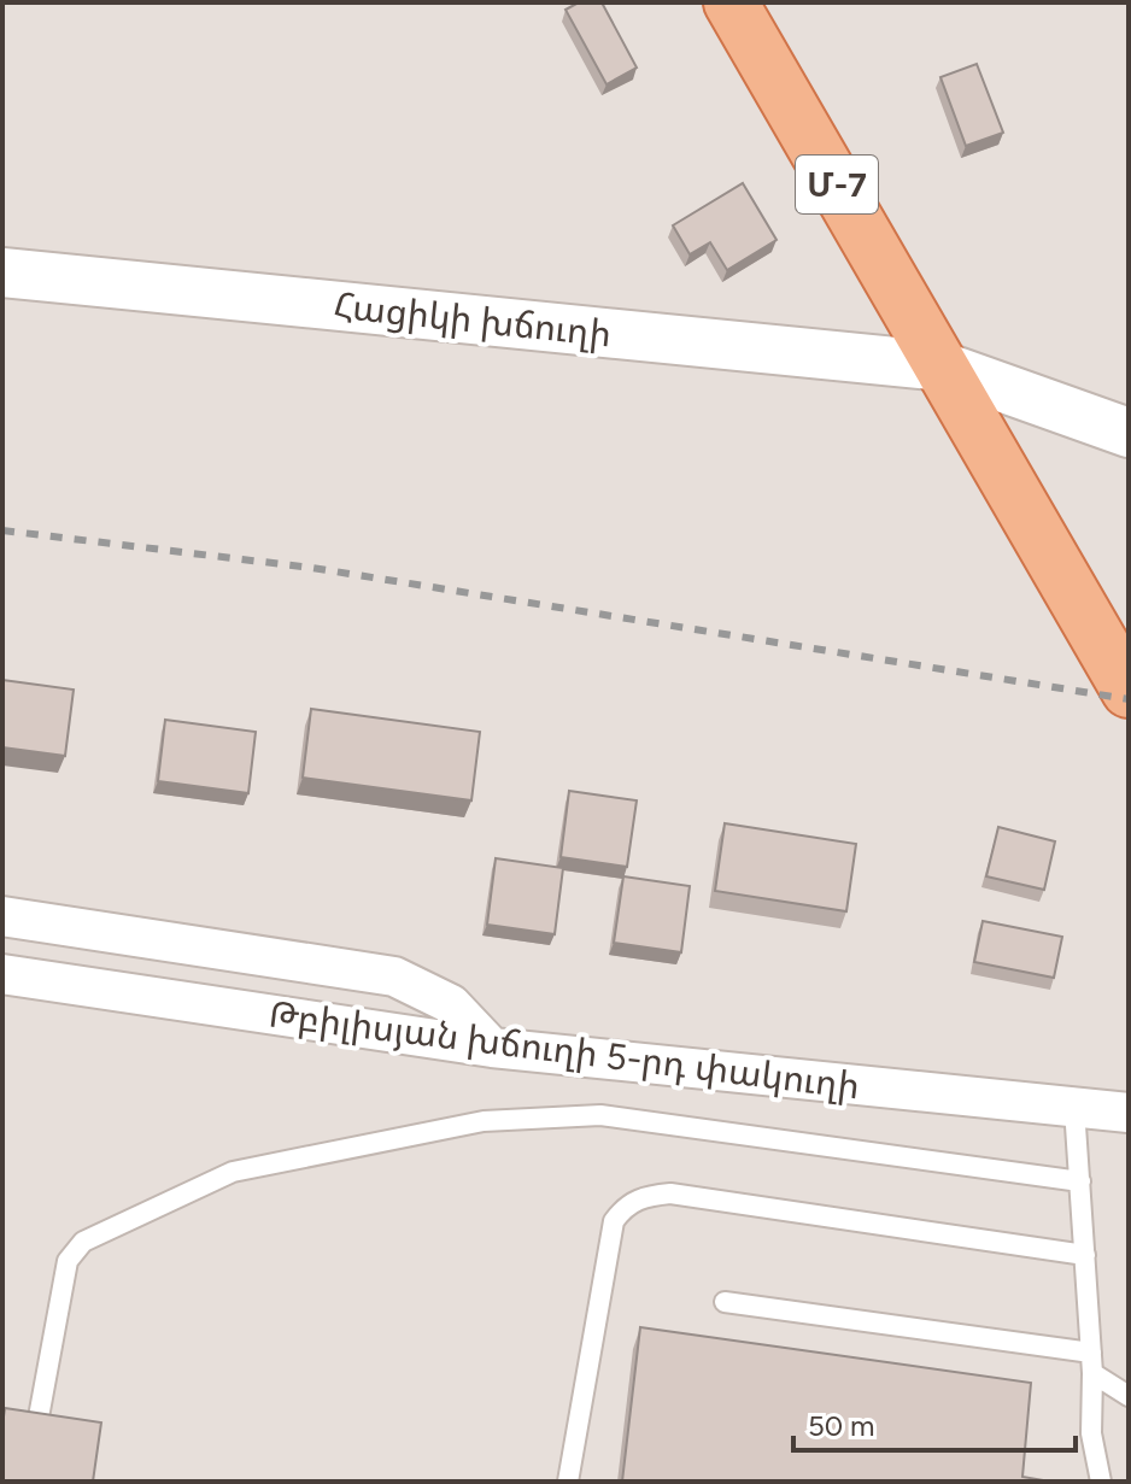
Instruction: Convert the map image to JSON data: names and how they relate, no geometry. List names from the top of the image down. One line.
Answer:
{"streets":{"highway":["Մ-7"],"street":["Հացիկի խճուղի","Թբիլիսյան խճուղի 5-րդ փակուղի"]},"crossings":[["Մ-7","Հացիկի խճուղի"]],"scale_bar":"50 m"}
